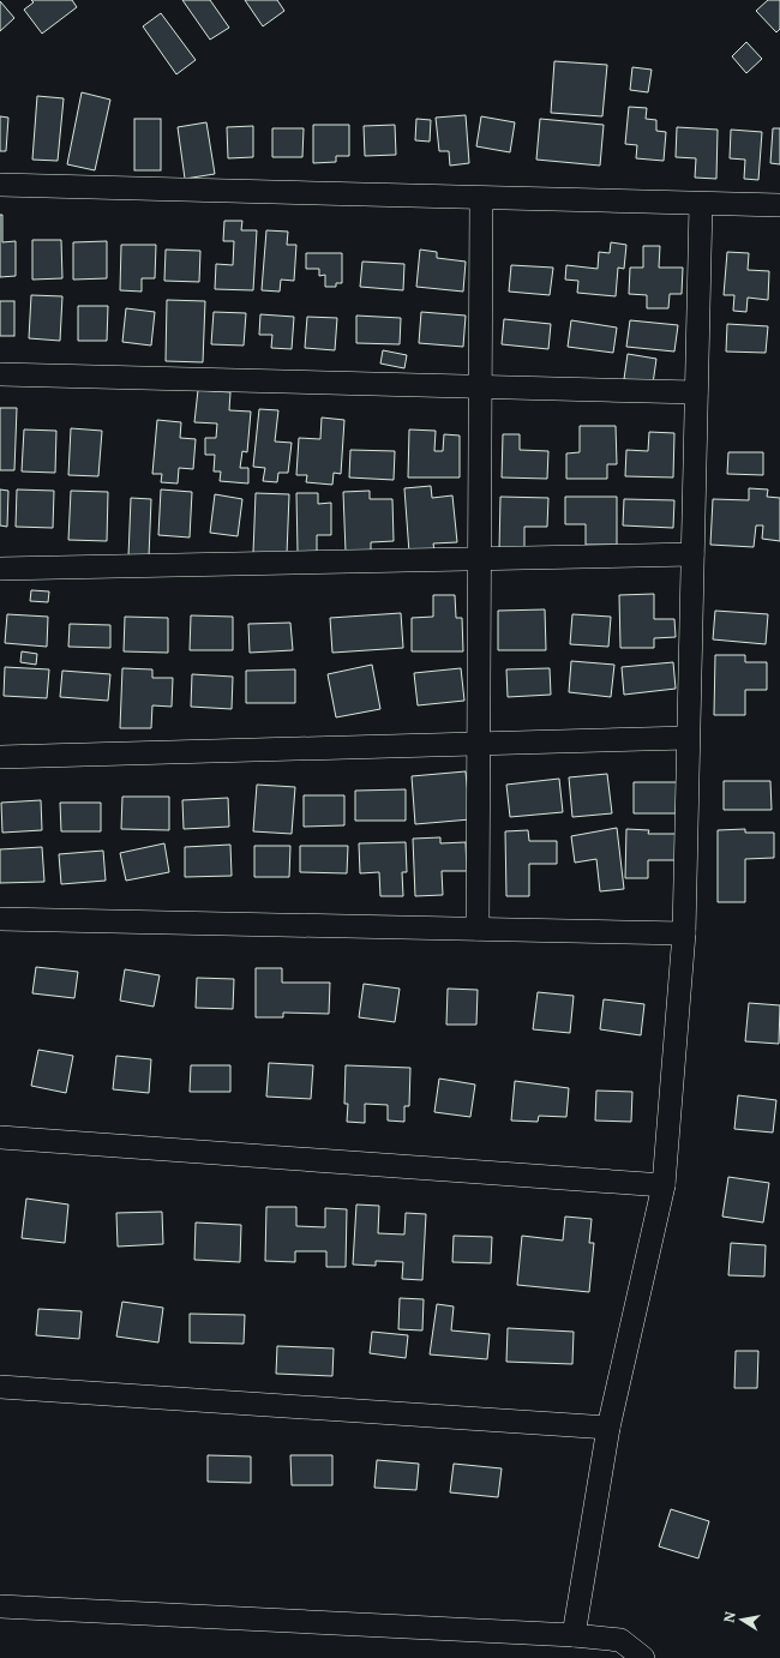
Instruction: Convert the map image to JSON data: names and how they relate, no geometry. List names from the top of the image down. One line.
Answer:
{"north":"left"}
